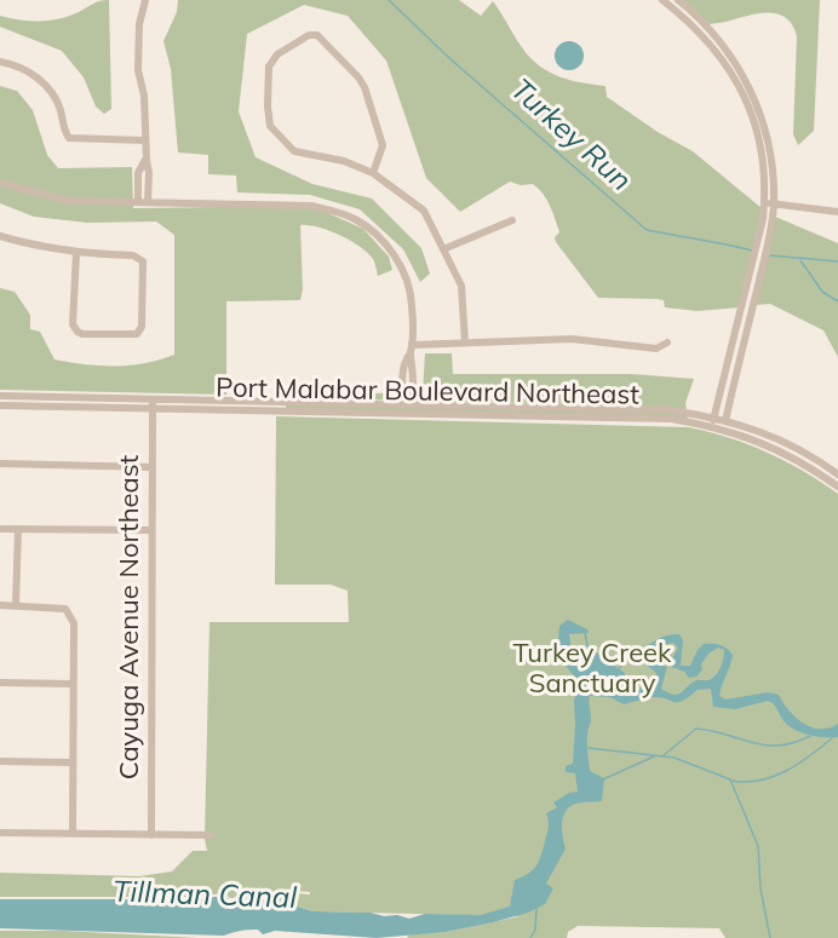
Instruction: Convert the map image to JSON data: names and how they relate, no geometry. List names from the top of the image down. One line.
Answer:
{"streets":{"street":["Port Malabar Boulevard Northeast","Cayuga Avenue Northeast"]},"crossings":[["Port Malabar Boulevard Northeast","Cayuga Avenue Northeast"]],"water":["Turkey Run","Tillman Canal"],"parks":["Turkey Creek Sanctuary"]}
